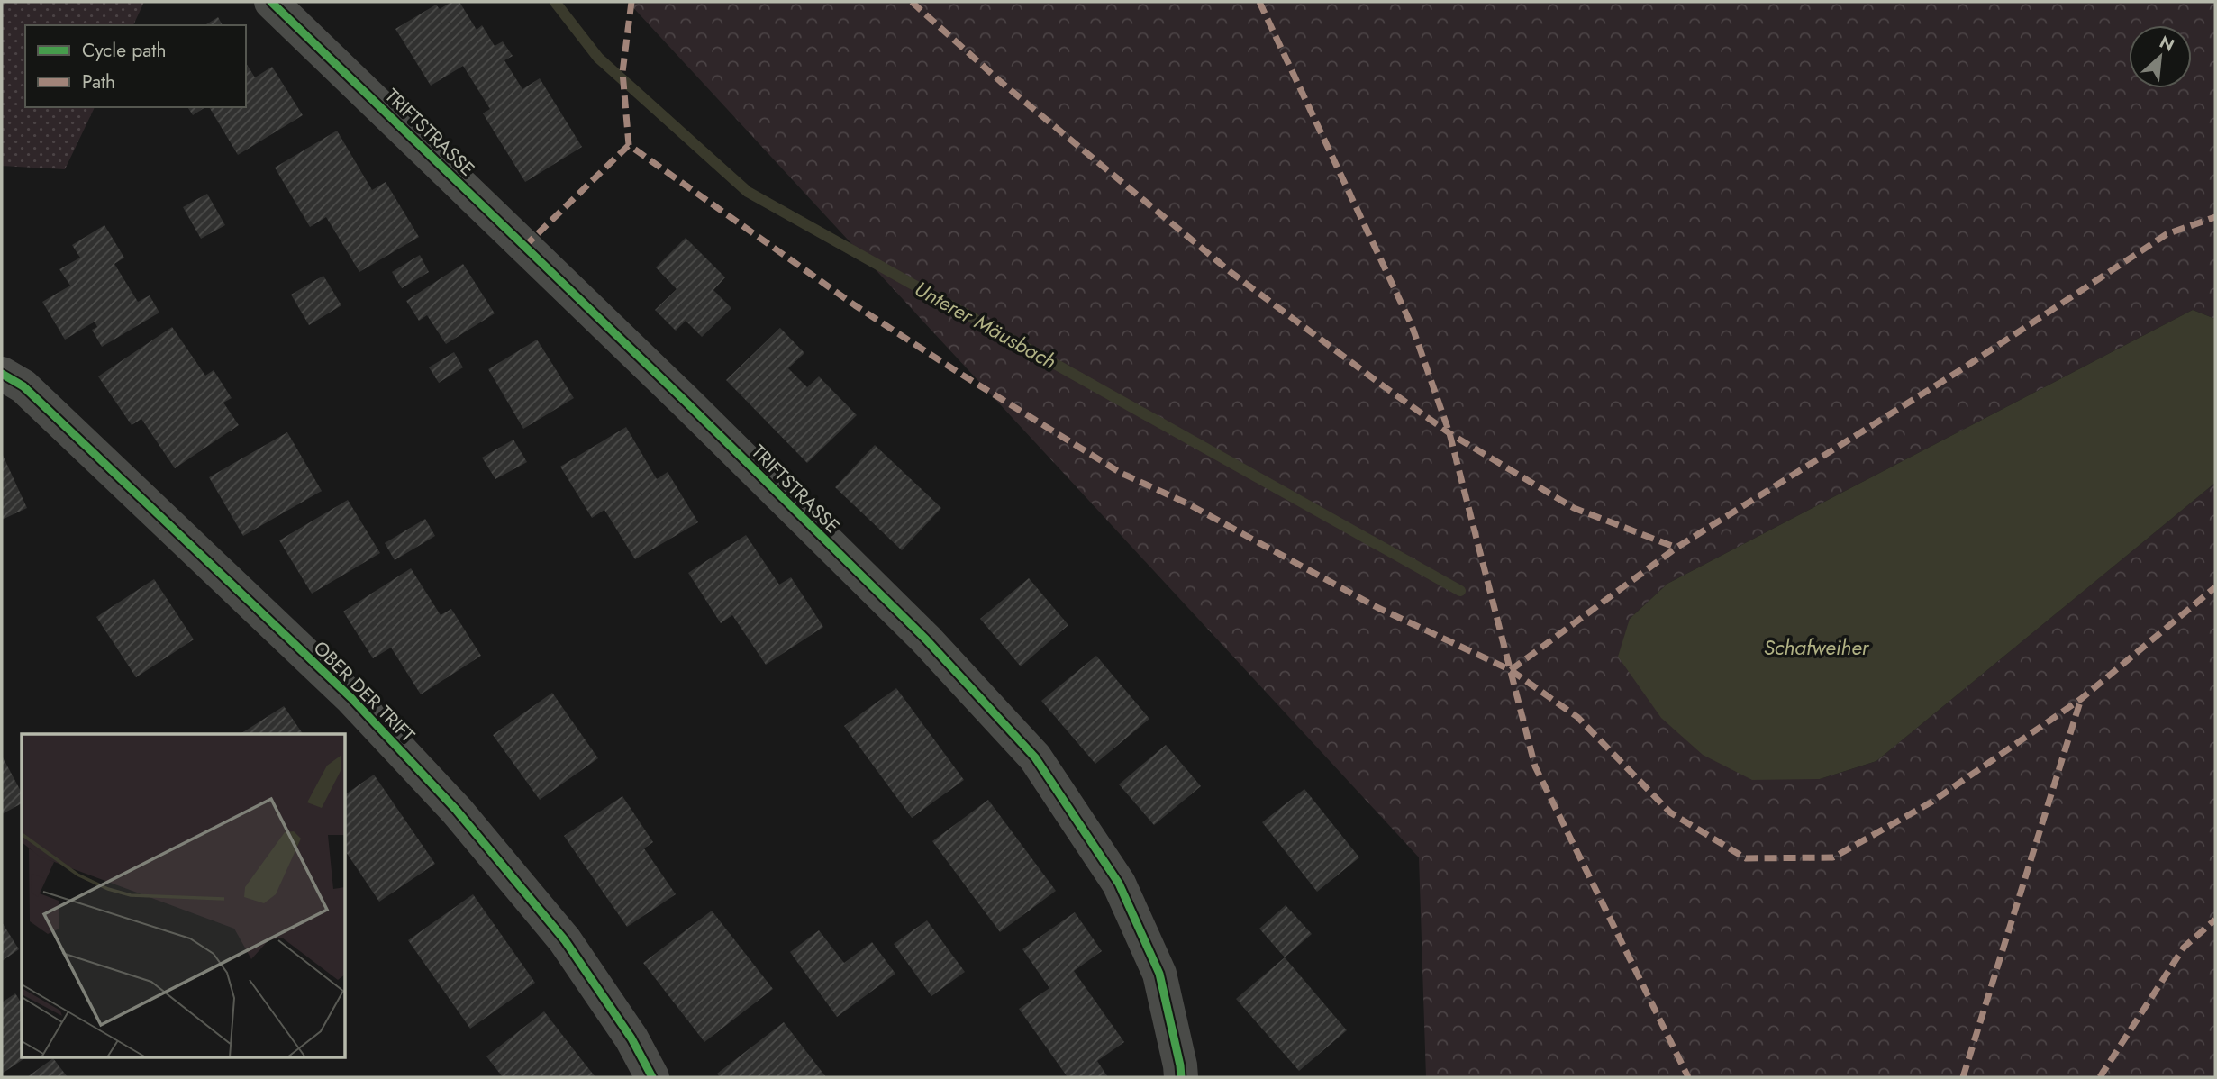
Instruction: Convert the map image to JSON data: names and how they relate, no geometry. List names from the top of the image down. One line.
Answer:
{"streets":{"street":["TRIFTSTRASSE","OBER DER TRIFT"]},"water":["Unterer Mäusbach","Schafweiher"],"legend":["Cycle path","Path"],"north":"top right"}
